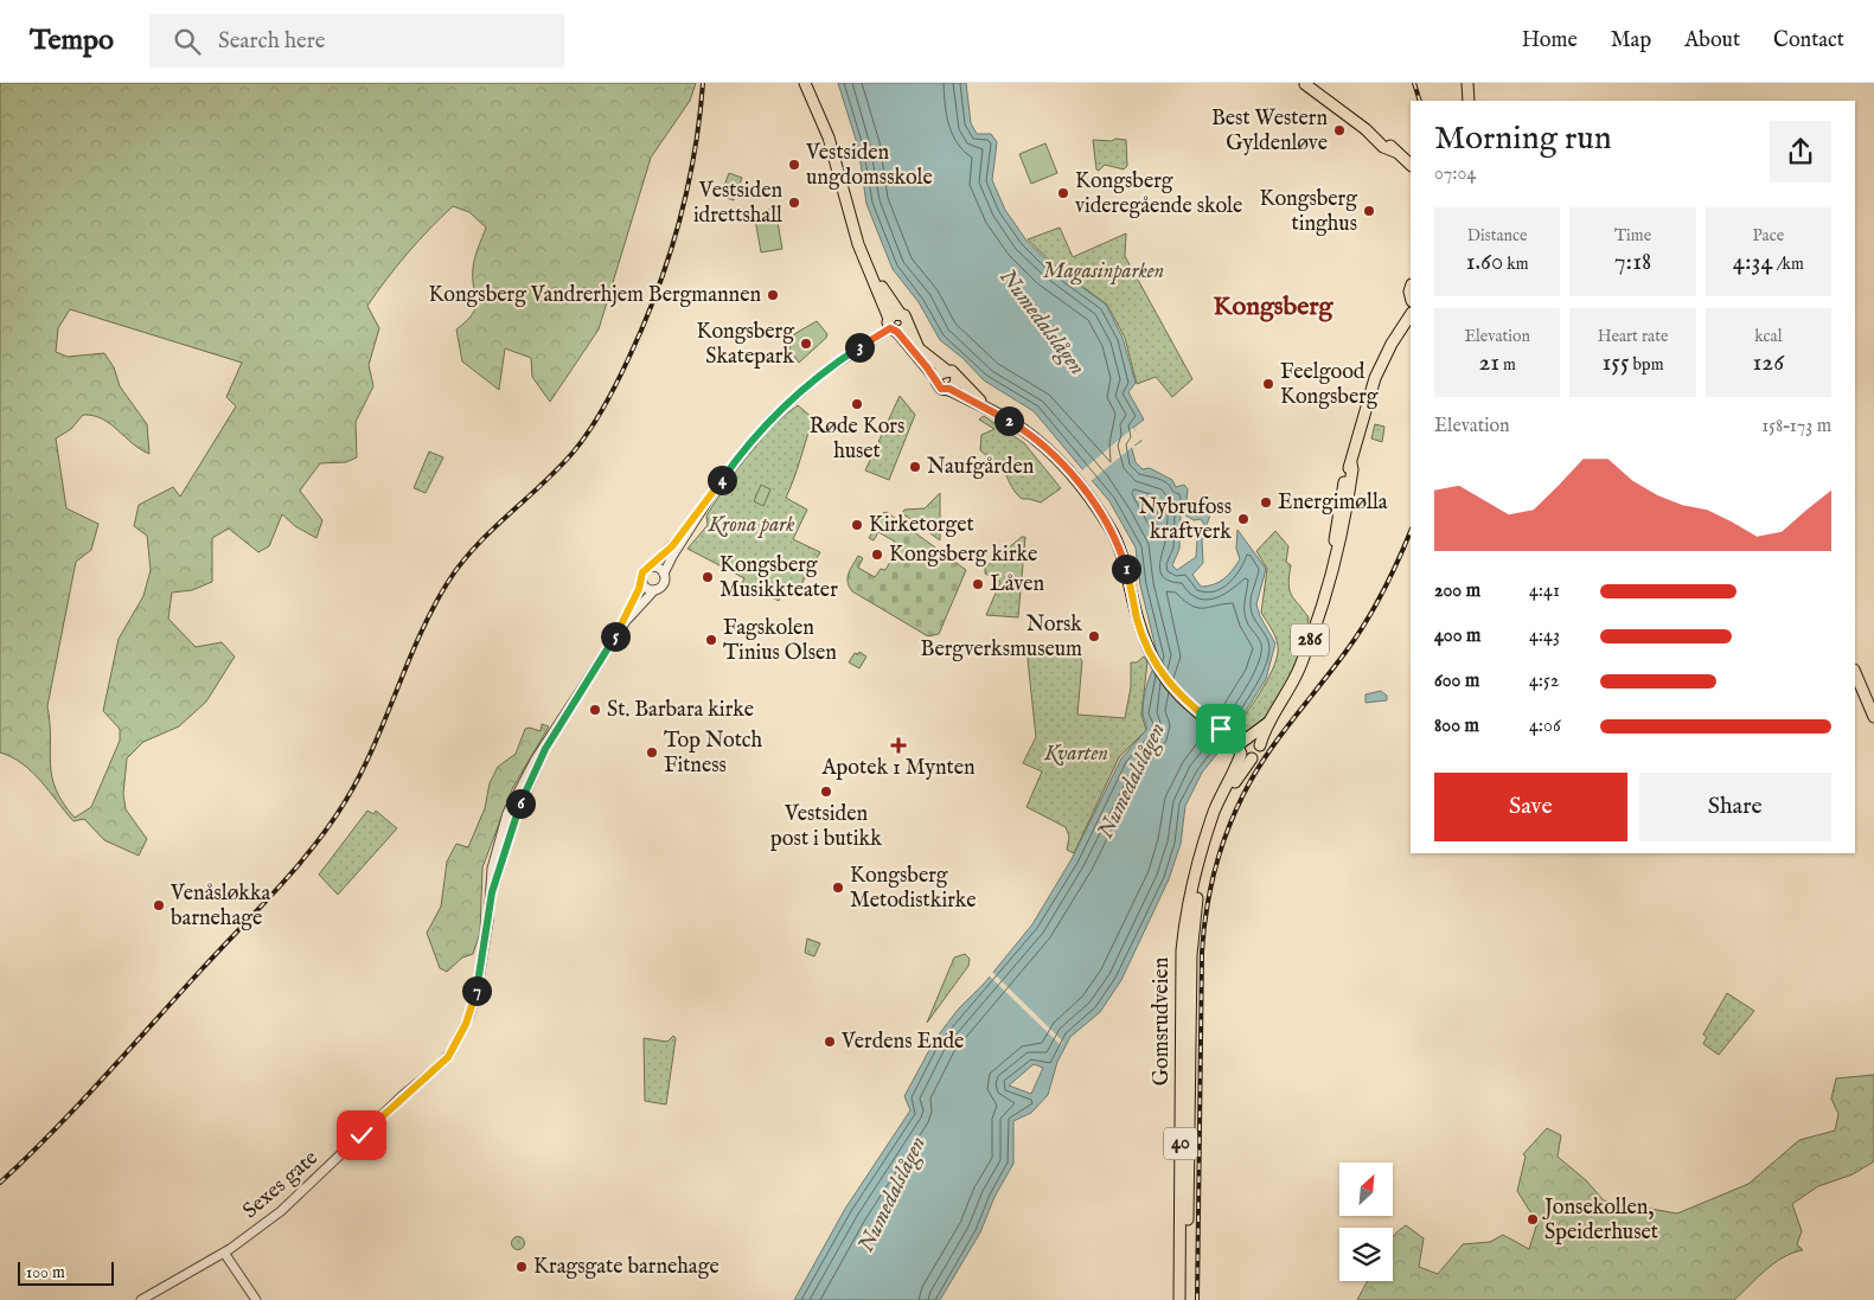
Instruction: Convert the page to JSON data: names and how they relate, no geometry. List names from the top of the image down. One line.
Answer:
{"streets":{"main road":["286","Gomsrudveien","40"],"street":["Sexes gate"]},"districts":["Kongsberg"],"water":["Numedalslågen"],"parks":["Magasinparken","Krona park","Kvarten"],"places":{"other":["Best Western Gyldenløve","Vestsiden ungdomsskole","Kongsberg videregående skole","Vestsiden idrettshall","Kongsberg tinghus","Kongsberg Vandrerhjem Bergmannen","Kongsberg Skatepark","Feelgood Kongsberg","Røde Kors huset","Naufgården","Energimølla","Nybrufoss kraftverk","Kirketorget","Kongsberg kirke","Kongsberg Musikkteater","Låven","Norsk Bergverksmuseum","Fagskolen Tinius Olsen","St. Barbara kirke","Top Notch Fitness","Vestsiden post i butikk","Kongsberg Metodistkirke","Venåsløkka barnehage","Verdens Ende","Jonsekollen, Speiderhuset","Kragsgate barnehage"],"health":["Apotek 1 Mynten"]},"scale_bar":"100 m","north":"top right","page":{"header":"Tempo","search":"Search here","nav":["Home","Map","About","Contact"],"heading":["Morning run","07:04"],"stats":[["Distance","1.60 km"],["Time","7:18"],["Pace","4:34 /km"],["Elevation","21 m"],["Heart rate","155 bpm"],["kcal","126"]],"pins":["3","2","4","1","5","6","7"],"chart":["Elevation","158–173 m"],"list":[{"name":"200 m","note":"4:41"},{"name":"400 m","note":"4:43"},{"name":"600 m","note":"4:52"},{"name":"800 m","note":"4:06"}],"buttons":["Save","Share"],"scale":"100 m"}}
